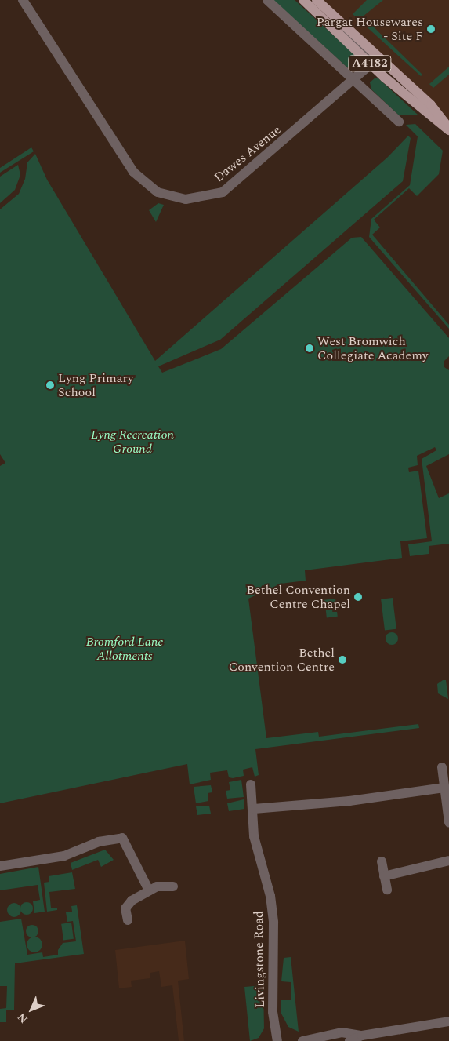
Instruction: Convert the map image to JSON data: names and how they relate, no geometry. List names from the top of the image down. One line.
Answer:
{"streets":{"main road":["A4182"],"street":["Dawes Avenue","Livingstone Road"]},"crossings":[["A4182","Dawes Avenue"]],"parks":["Lyng Recreation Ground","Bromford Lane Allotments"],"places":["Pargat Housewares - Site F","West Bromwich Collegiate Academy","Lyng Primary School","Bethel Convention Centre Chapel","Bethel Convention Centre"],"north":"bottom left"}
